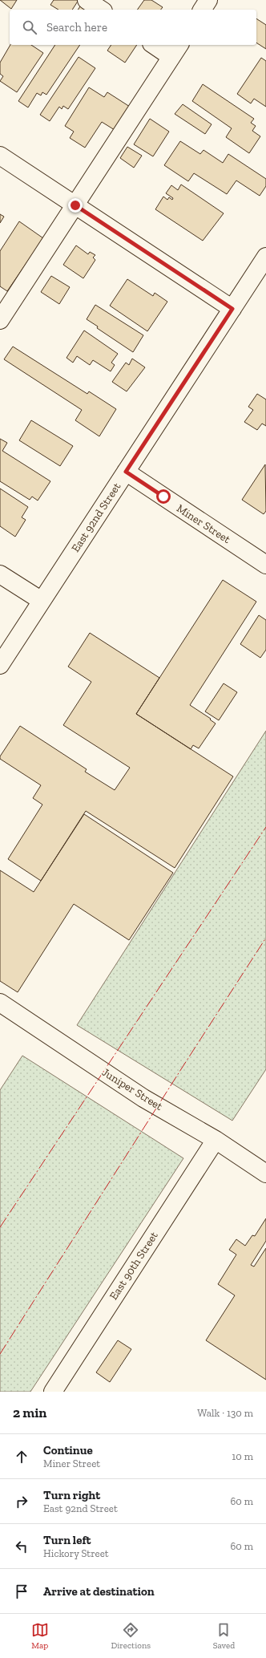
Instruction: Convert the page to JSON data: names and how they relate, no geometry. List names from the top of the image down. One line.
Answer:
{"streets":{"street":["East 92nd Street","Miner Street","Juniper Street","East 90th Street"]},"crossings":[["East 92nd Street","Miner Street"],["Juniper Street","East 90th Street"]],"page":{"search":"Search here","heading":["2 min","Walk · 130 m"],"list":[["Continue","Miner Street","10 m"],["Turn right","East 92nd Street","60 m"],["Turn left","Hickory Street","60 m"],"Arrive at destination"],"nav":["Map","Directions","Saved"]}}
